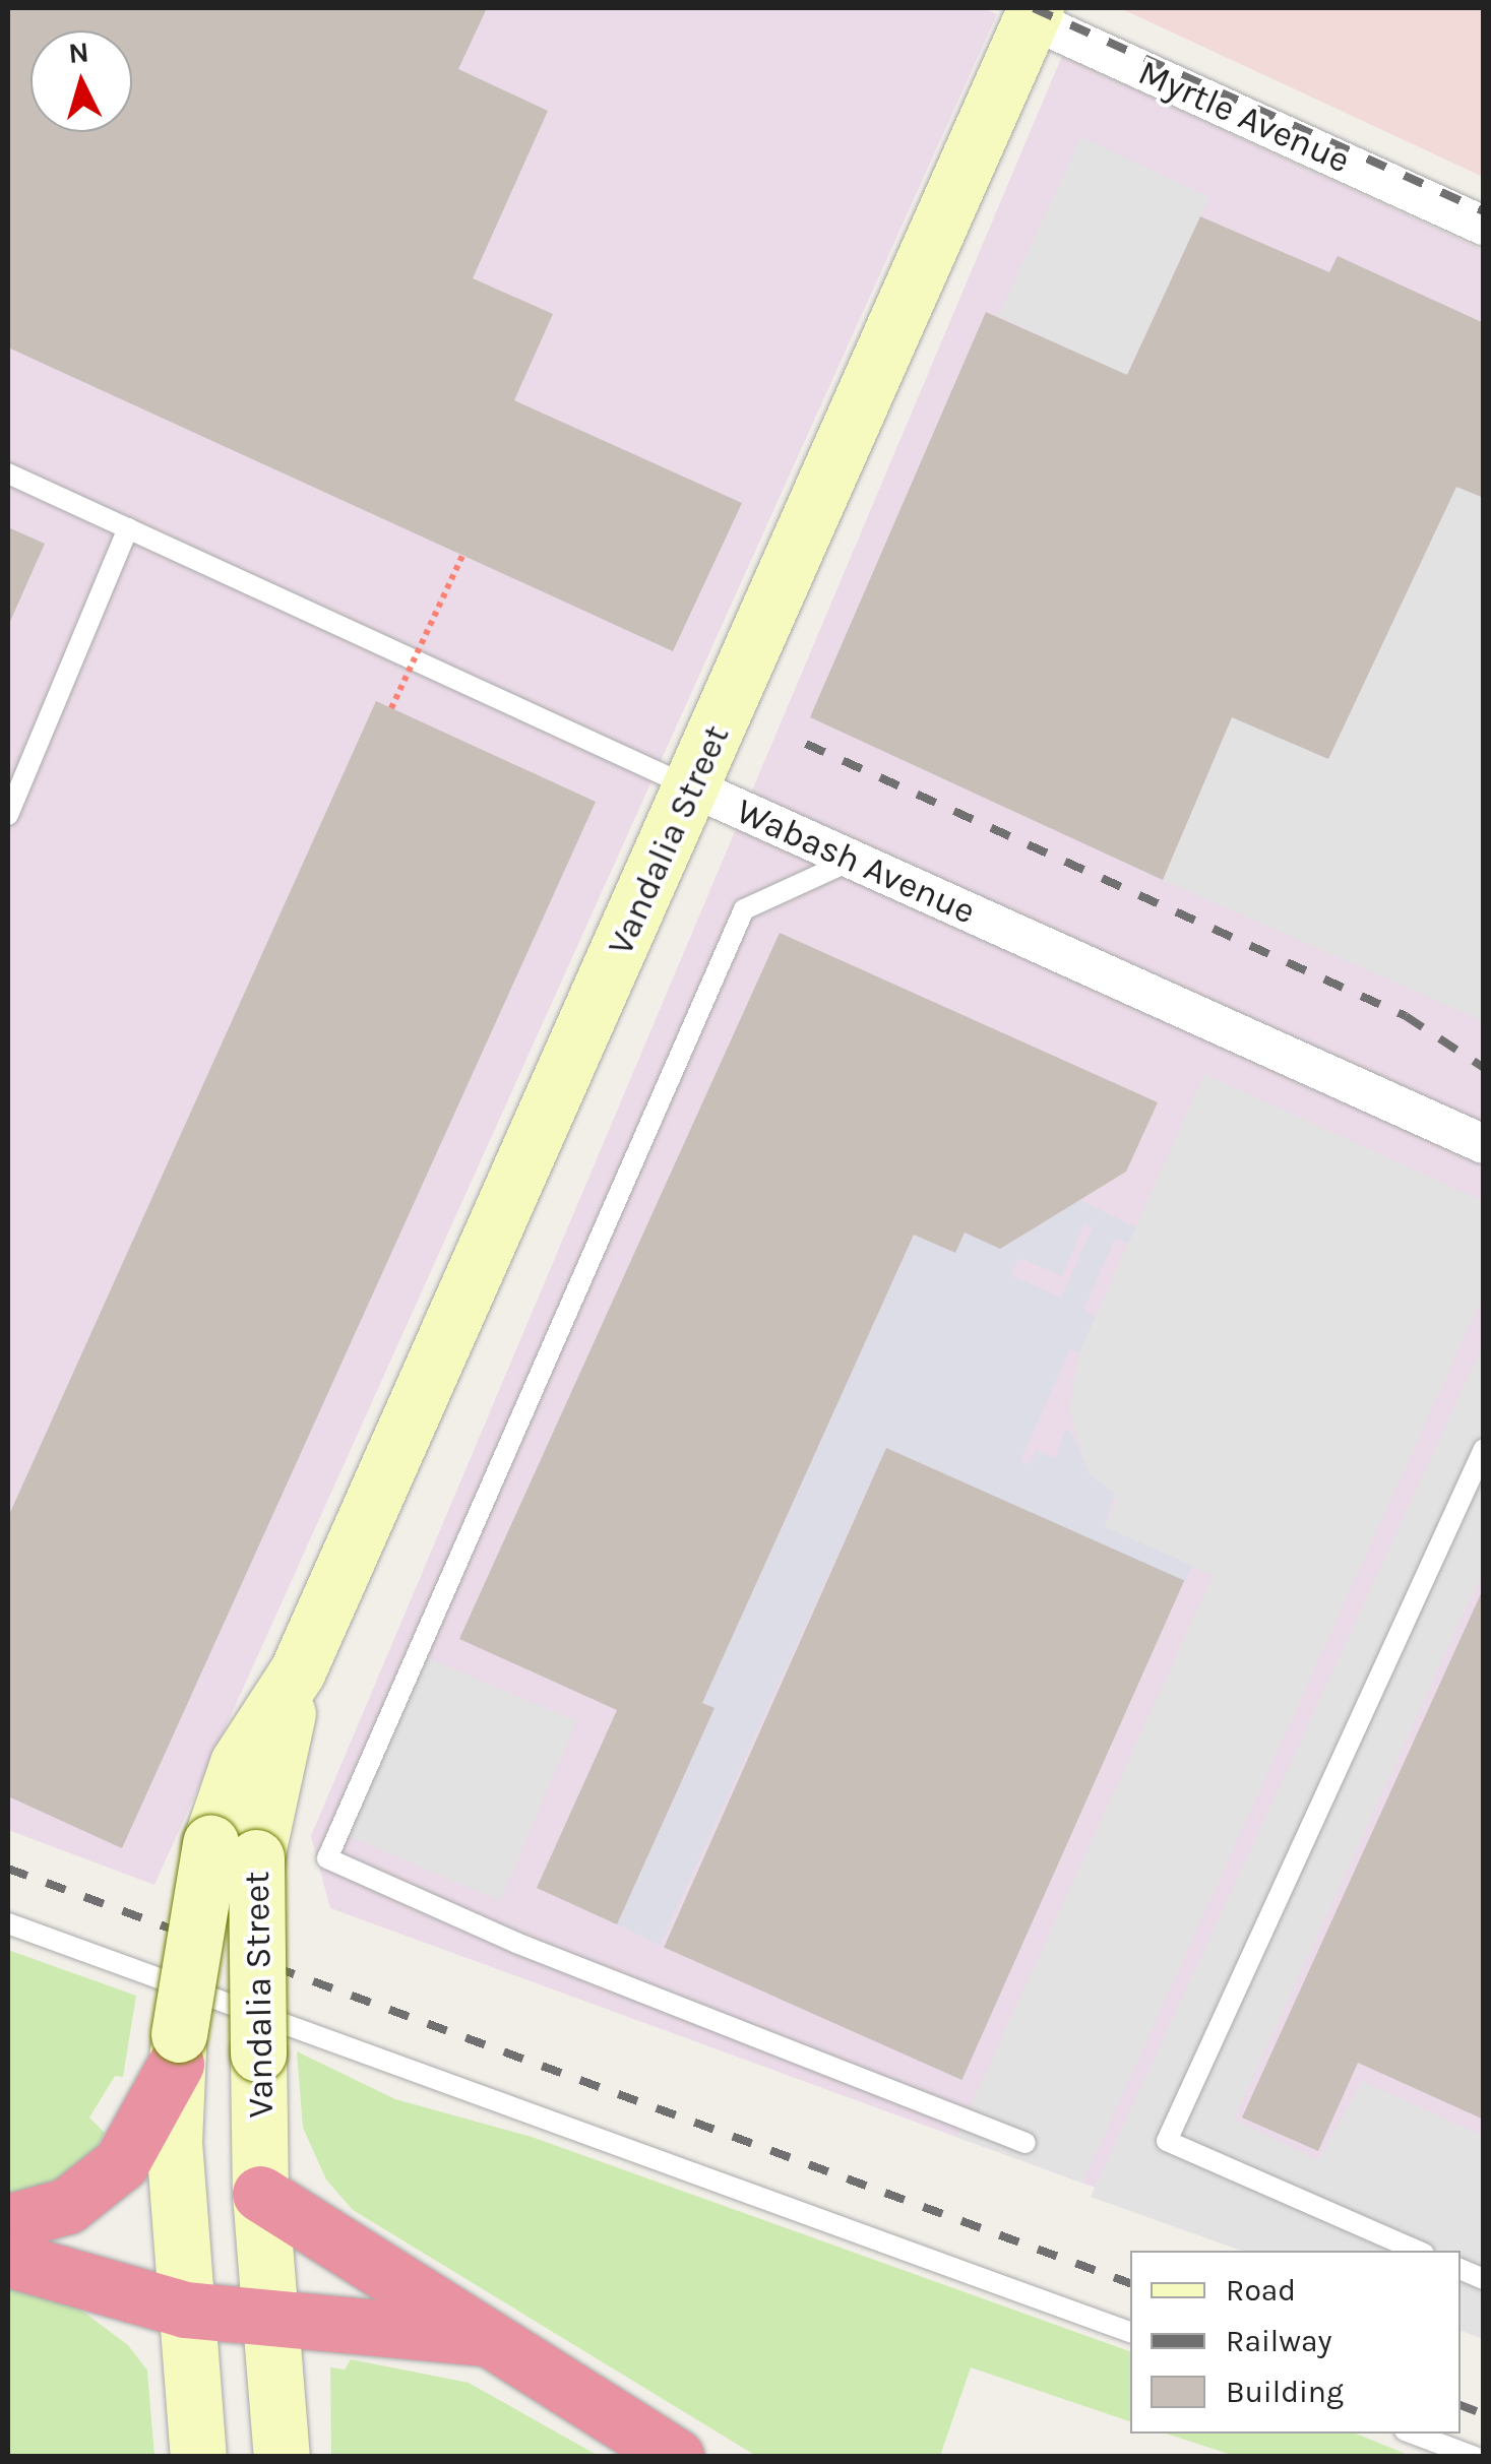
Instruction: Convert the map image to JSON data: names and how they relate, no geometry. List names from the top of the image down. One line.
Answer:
{"streets":{"main road":["Vandalia Street"],"street":["Myrtle Avenue","Wabash Avenue"]},"crossings":[["Myrtle Avenue","Vandalia Street"],["Vandalia Street","Wabash Avenue"]],"legend":["Road","Railway","Building"],"north":"top"}
